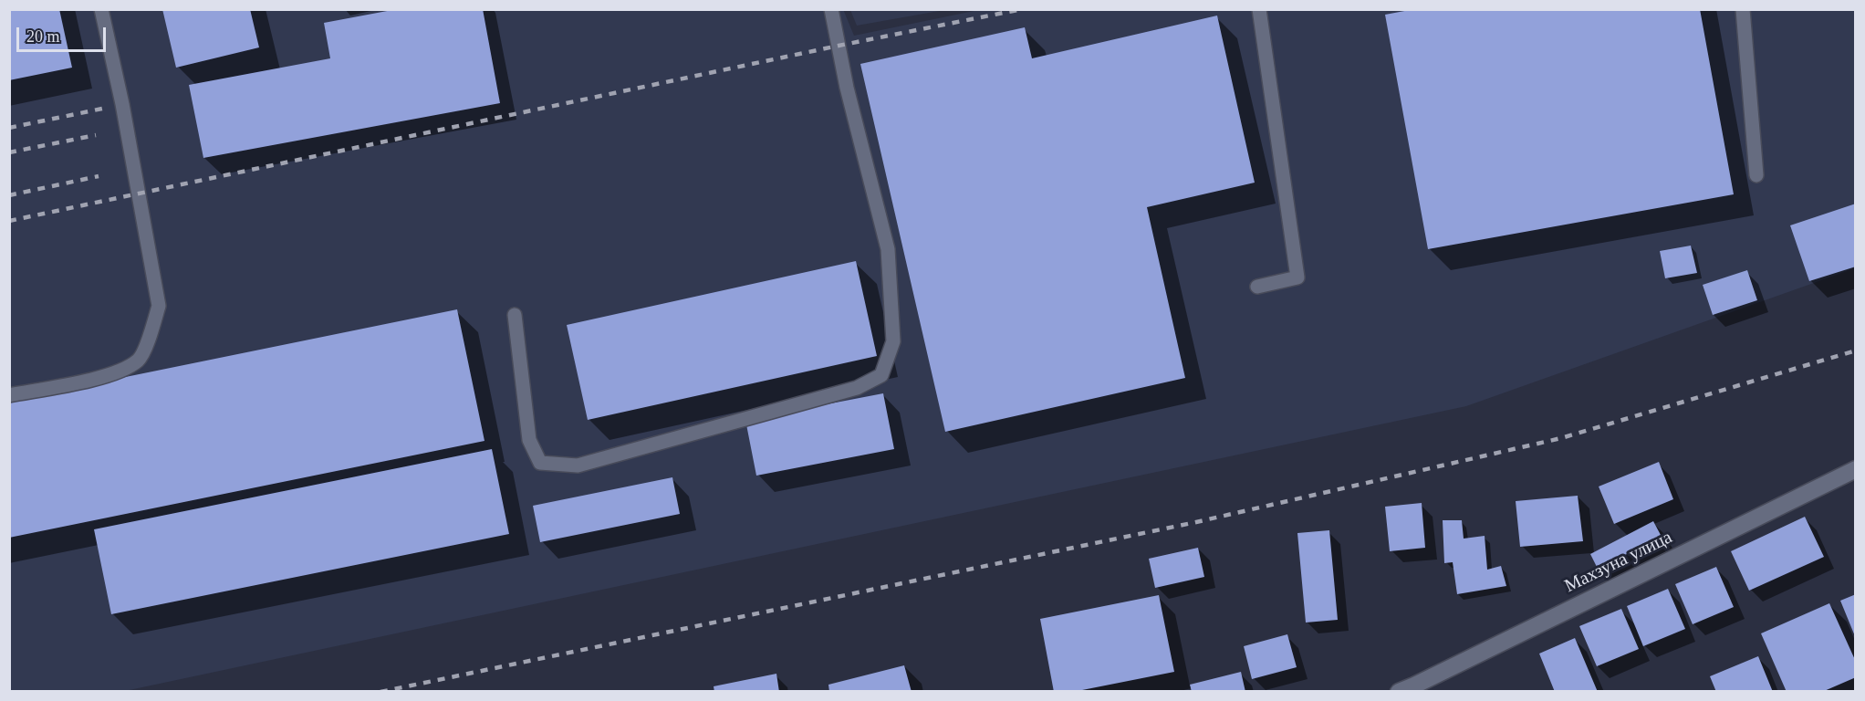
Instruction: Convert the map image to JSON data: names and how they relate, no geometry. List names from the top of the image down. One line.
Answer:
{"streets":{"street":["Махзуна улица"]},"scale_bar":"20 m"}
